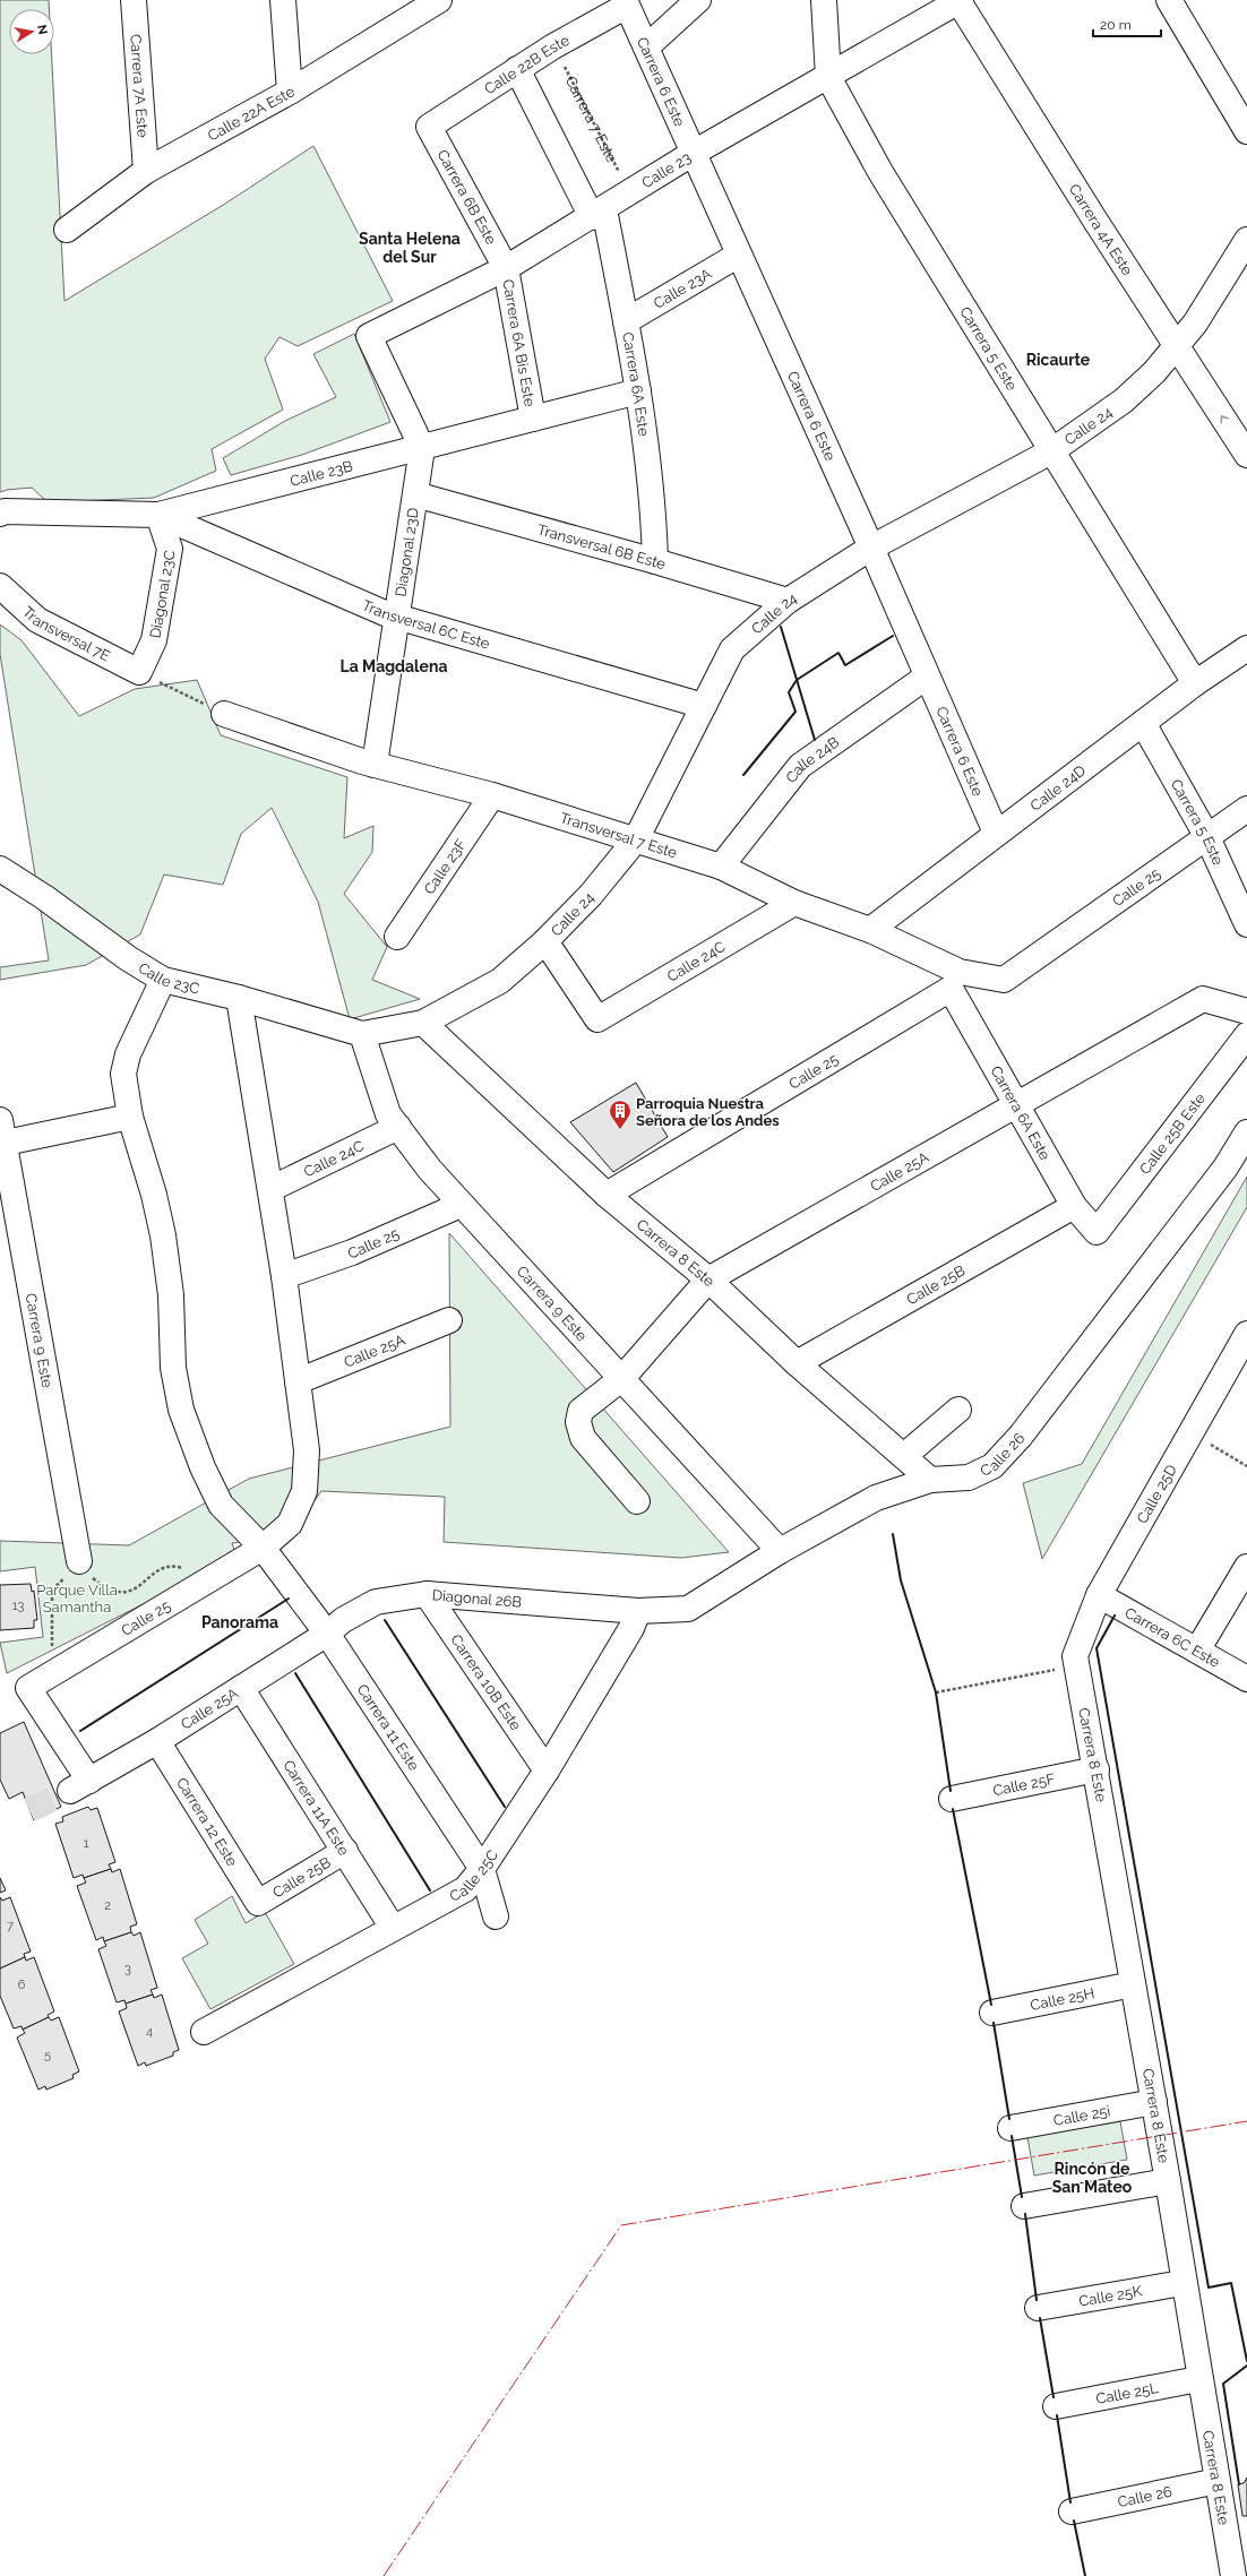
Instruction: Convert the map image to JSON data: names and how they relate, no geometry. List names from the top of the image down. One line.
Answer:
{"streets":{"street":["Calle 22B Este","Carrera 6 Este","Carrera 7A Este","Calle 22A Este","Calle 23","Carrera 6B Este","Carrera 4A Este","Calle 23A","Carrera 6A Bis Este","Carrera 5 Este","Carrera 6A Este","Calle 24","Calle 23B","Transversal 6B Este","Diagonal 23D","Diagonal 23C","Transversal 6C Este","Transversal 7E","Calle 24B","Calle 24D","Transversal 7 Este","Calle 23F","Calle 25","Calle 24C","Calle 23C","Calle 25B Este","Calle 25A","Carrera 8 Este","Calle 25B","Carrera 9 Este","Calle 26","Calle 25D","Diagonal 26B","Carrera 6C Este","Carrera 10B Este","Carrera 11 Este","Calle 25F","Carrera 11A Este","Carrera 12 Este","Calle 25C","Calle 25H","Calle 25i","Calle 25K","Calle 25L"],"path":["Carrera 7 Este"]},"crossings":[["Calle 22B Este","Carrera 6 Este"],["Calle 22B Este","Carrera 7 Este"],["Calle 22B Este","Carrera 6B Este"],["Calle 22B Este","Carrera 6A Este"],["Carrera 6 Este","Calle 23"],["Carrera 6 Este","Calle 23A"],["Carrera 6 Este","Calle 24"],["Carrera 6 Este","Calle 24B"],["Carrera 6 Este","Calle 24D"],["Carrera 7A Este","Calle 22A Este"],["Carrera 7 Este","Calle 23"],["Calle 23","Carrera 6B Este"],["Calle 23","Carrera 4A Este"],["Calle 23","Carrera 6A Bis Este"],["Calle 23","Carrera 5 Este"],["Calle 23","Carrera 6A Este"],["Calle 23","Calle 23B"],["Calle 23","Diagonal 23D"],["Carrera 6B Este","Carrera 6A Bis Este"],["Carrera 4A Este","Calle 24"],["Calle 23A","Carrera 6A Este"],["Carrera 6A Bis Este","Calle 23B"],["Carrera 5 Este","Calle 24"],["Carrera 5 Este","Calle 24D"],["Carrera 5 Este","Calle 25"],["Carrera 6A Este","Calle 23B"],["Carrera 6A Este","Transversal 6B Este"],["Carrera 6A Este","Transversal 7 Este"],["Carrera 6A Este","Calle 25"],["Carrera 6A Este","Calle 25B Este"],["Carrera 6A Este","Calle 25A"],["Carrera 6A Este","Calle 25B"],["Calle 24","Transversal 6B Este"],["Calle 24","Transversal 6C Este"],["Calle 24","Transversal 7 Este"],["Calle 24","Calle 24C"],["Calle 24","Calle 23C"],["Calle 24","Carrera 8 Este"],["Calle 24","Carrera 9 Este"],["Calle 23B","Diagonal 23D"],["Calle 23B","Diagonal 23C"],["Calle 23B","Transversal 6C Este"],["Transversal 6B Este","Diagonal 23D"],["Diagonal 23D","Transversal 6C Este"],["Diagonal 23D","Transversal 7 Este"],["Diagonal 23C","Transversal 6C Este"],["Diagonal 23C","Transversal 7E"],["Calle 24B","Transversal 7 Este"],["Calle 24D","Transversal 7 Este"],["Transversal 7 Este","Calle 23F"],["Transversal 7 Este","Calle 25"],["Transversal 7 Este","Calle 24C"],["Calle 25","Calle 24C"],["Calle 25","Calle 23C"],["Calle 25","Calle 25A"],["Calle 25","Carrera 8 Este"],["Calle 25","Carrera 9 Este"],["Calle 25","Carrera 11 Este"],["Calle 24C","Carrera 9 Este"],["Calle 23C","Carrera 9 Este"],["Calle 23C","Carrera 11 Este"],["Calle 25A","Carrera 8 Este"],["Calle 25A","Carrera 9 Este"],["Calle 25A","Diagonal 26B"],["Calle 25A","Carrera 11 Este"],["Calle 25A","Carrera 11A Este"],["Calle 25A","Carrera 12 Este"],["Carrera 8 Este","Calle 25B"],["Carrera 8 Este","Calle 26"],["Carrera 8 Este","Calle 25D"],["Carrera 8 Este","Calle 25F"],["Carrera 8 Este","Calle 25H"],["Carrera 8 Este","Calle 25i"],["Carrera 8 Este","Calle 25K"],["Carrera 8 Este","Calle 25L"],["Calle 25B","Carrera 11A Este"],["Calle 25B","Carrera 12 Este"],["Carrera 9 Este","Calle 26"],["Calle 26","Diagonal 26B"],["Calle 26","Calle 25C"],["Calle 25D","Carrera 6C Este"],["Diagonal 26B","Carrera 10B Este"],["Diagonal 26B","Carrera 11 Este"],["Diagonal 26B","Calle 25C"],["Carrera 10B Este","Calle 25C"],["Carrera 11 Este","Calle 25C"],["Carrera 11A Este","Calle 25C"]],"districts":["Santa Helena del Sur","Ricaurte","La Magdalena","Panorama","Rincón de San Mateo"],"parks":["Parque Villa Samantha"],"places":{"building":["Parroquia Nuestra Señora de los Andes"]},"house_numbers":["13","1","2","7","3","6","4","5"],"scale_bar":"20 m","north":"right"}
